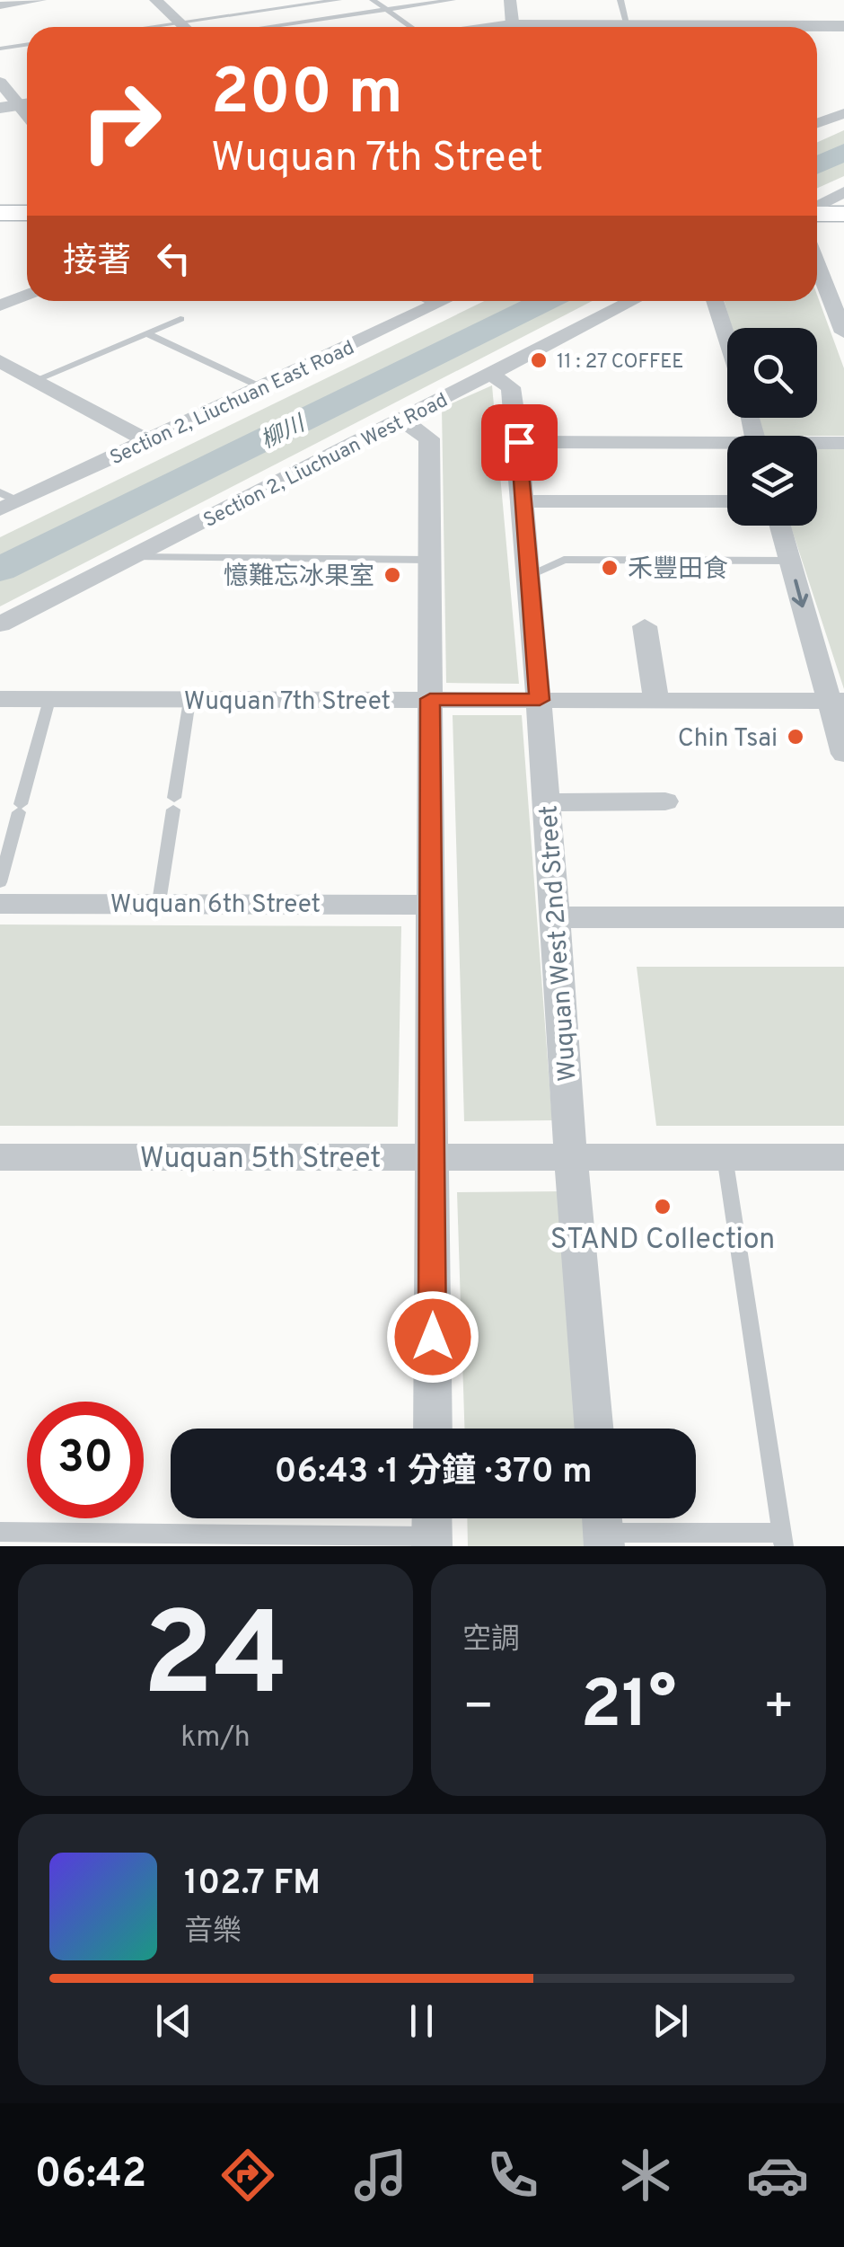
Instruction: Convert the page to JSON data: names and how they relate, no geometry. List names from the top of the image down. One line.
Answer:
{"streets":{"street":["Section 2, Liuchuan East Road","Section 2, Liuchuan West Road","Wuquan 7th Street","Wuquan 6th Street","Wuquan West 2nd Street","Wuquan 5th Street"]},"crossings":[["Section 2, Liuchuan West Road","Wuquan West 2nd Street"],["Wuquan 7th Street","Wuquan West 2nd Street"],["Wuquan West 2nd Street","Wuquan 5th Street"]],"water":["柳川"],"places":["11 : 27 COFFEE","禾豐田食","憶難忘冰果室","Chin Tsai","STAND Collection"],"page":{"turn":["200 m","Wuquan 7th Street"],"then":"接著","limit":"30","trip":"06:43 · 1 分鐘 · 370 m","tile":[["24","km/h"],"空調"],"heat":["−","21°","+"],"song":["102.7 FM","音樂"],"tabs":"06:42"}}
